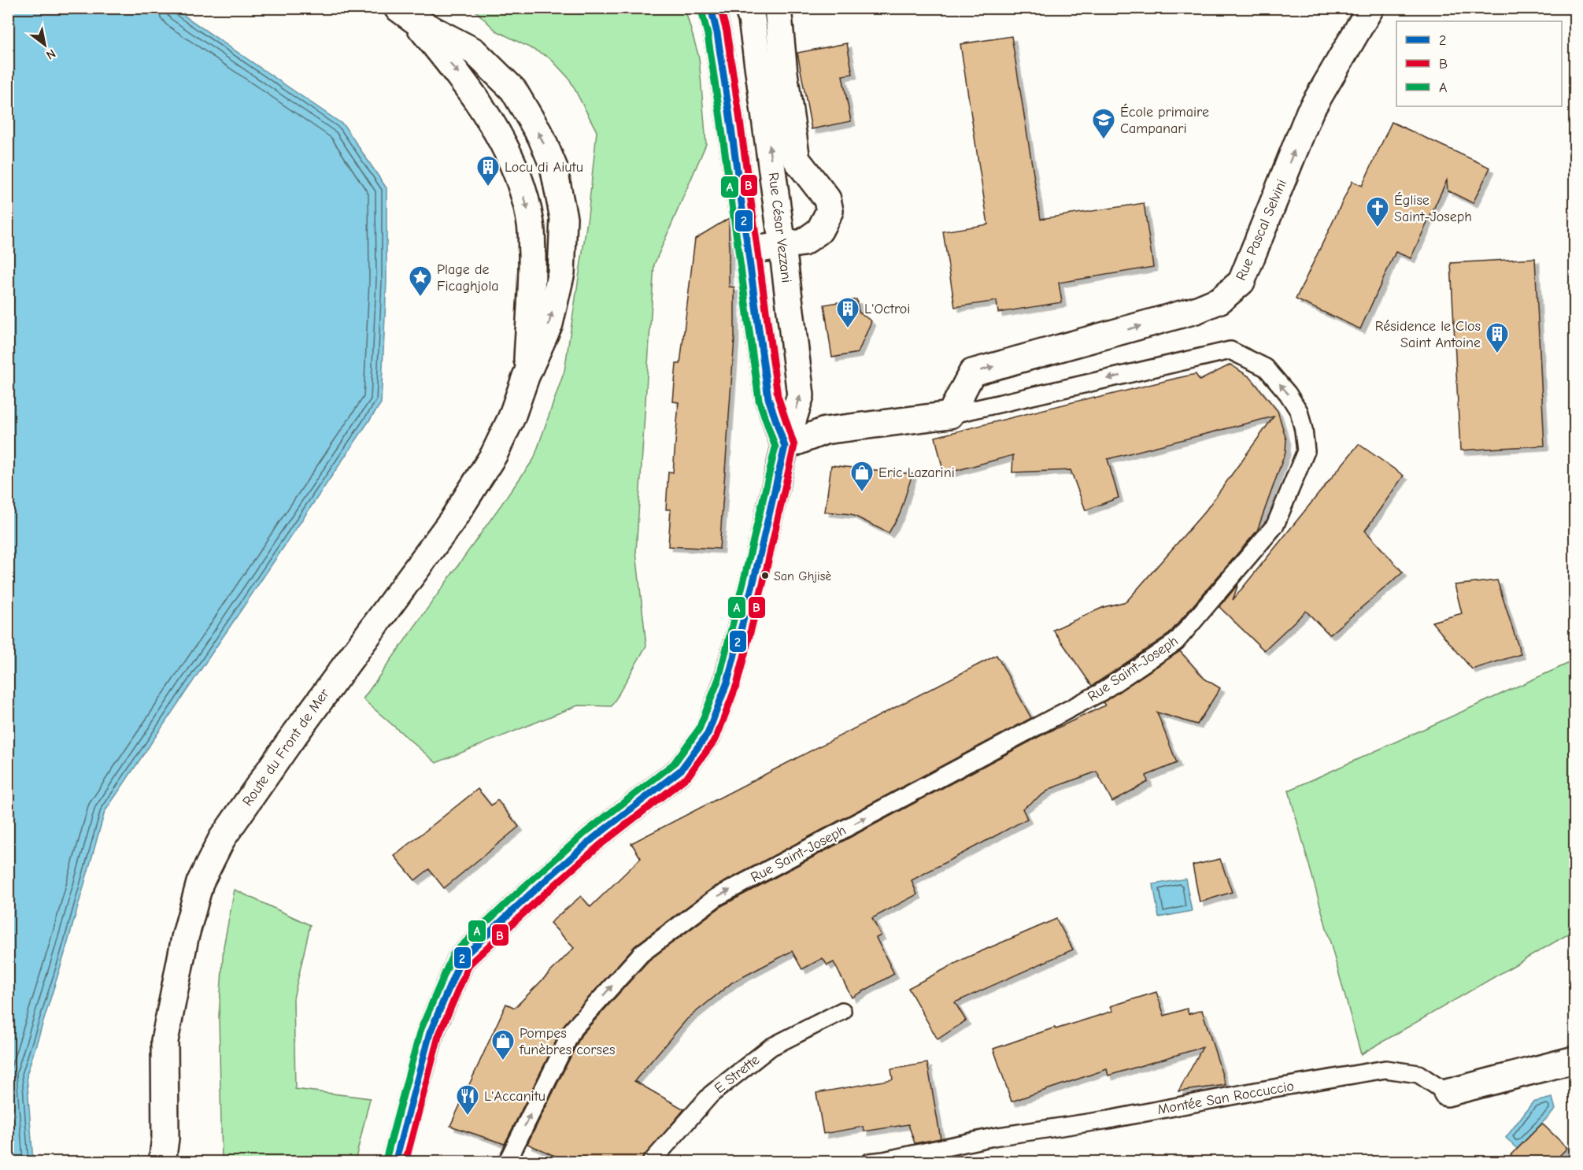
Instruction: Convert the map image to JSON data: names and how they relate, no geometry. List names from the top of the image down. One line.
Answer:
{"streets":{"main road":["Rue César Vezzani","Rue Pascal Selvini","Rue Saint-Joseph","Route du Front de Mer","Montée San Roccuccio"],"lane":["E Strette"]},"crossings":[["Rue César Vezzani","Rue Saint-Joseph"],["Rue Pascal Selvini","Rue Saint-Joseph"]],"one_way":["Rue Pascal Selvini"],"places":{"school or university":["École primaire Campanari"],"building":["Locu di Aiutu","L'Octroi","Résidence le Clos Saint Antoine"],"church":["Église Saint-Joseph"],"place":["Plage de Ficaghjola"],"shop":["Eric Lazarini","Pompes funèbres corses"],"other":["San Ghjisè"],"restaurant":["L'Accanitu"]},"lines":["transit line 2","transit line B","transit line A"],"legend":["2","B","A"],"north":"bottom right"}
